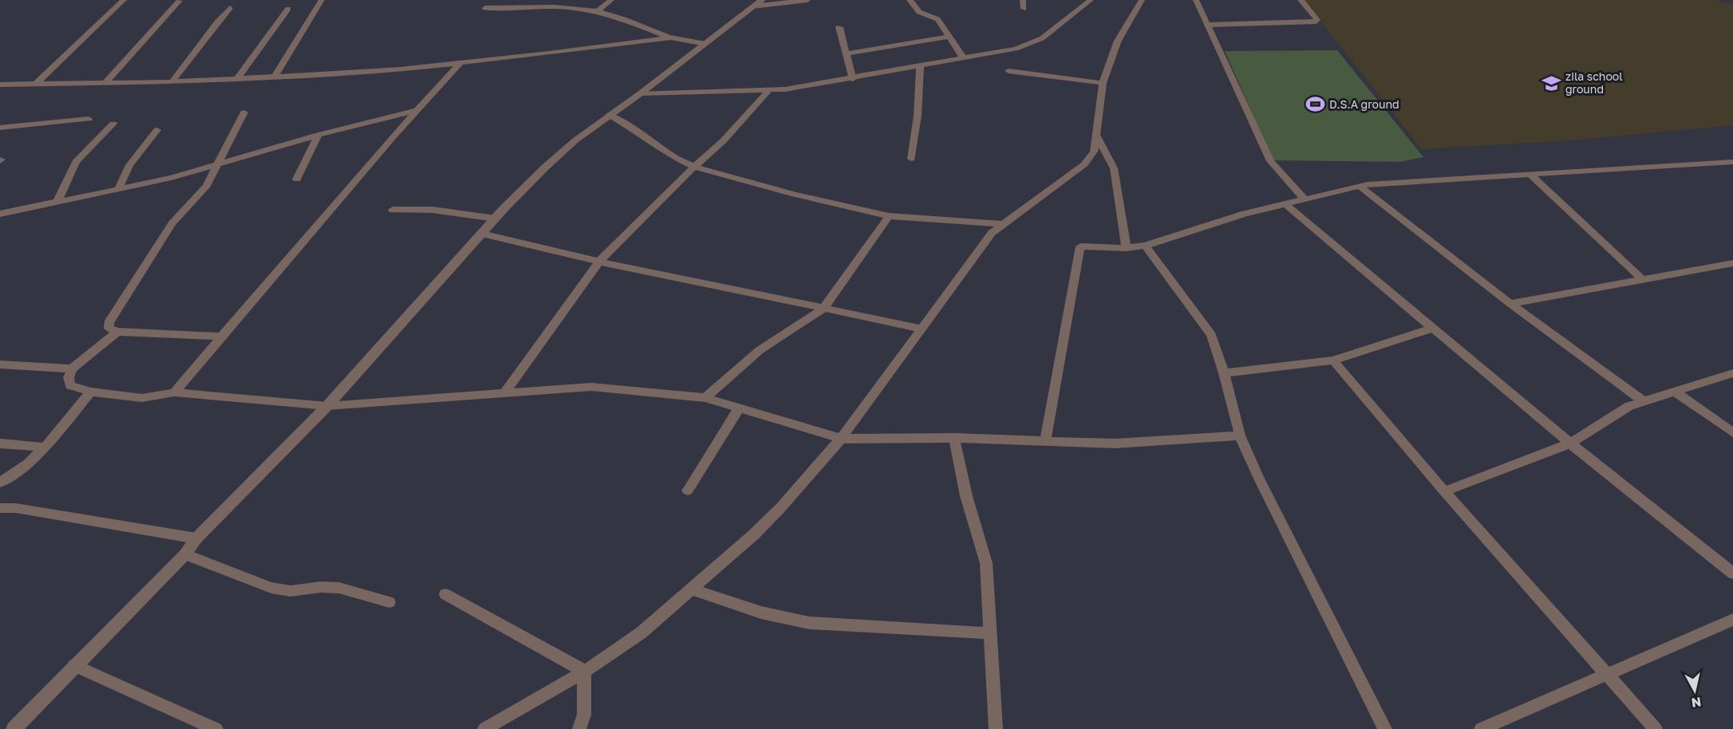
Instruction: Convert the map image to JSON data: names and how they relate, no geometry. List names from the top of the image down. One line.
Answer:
{"places":{"school or university":["zila school ground"],"sports":["D.S.A ground"]},"north":"bottom"}
